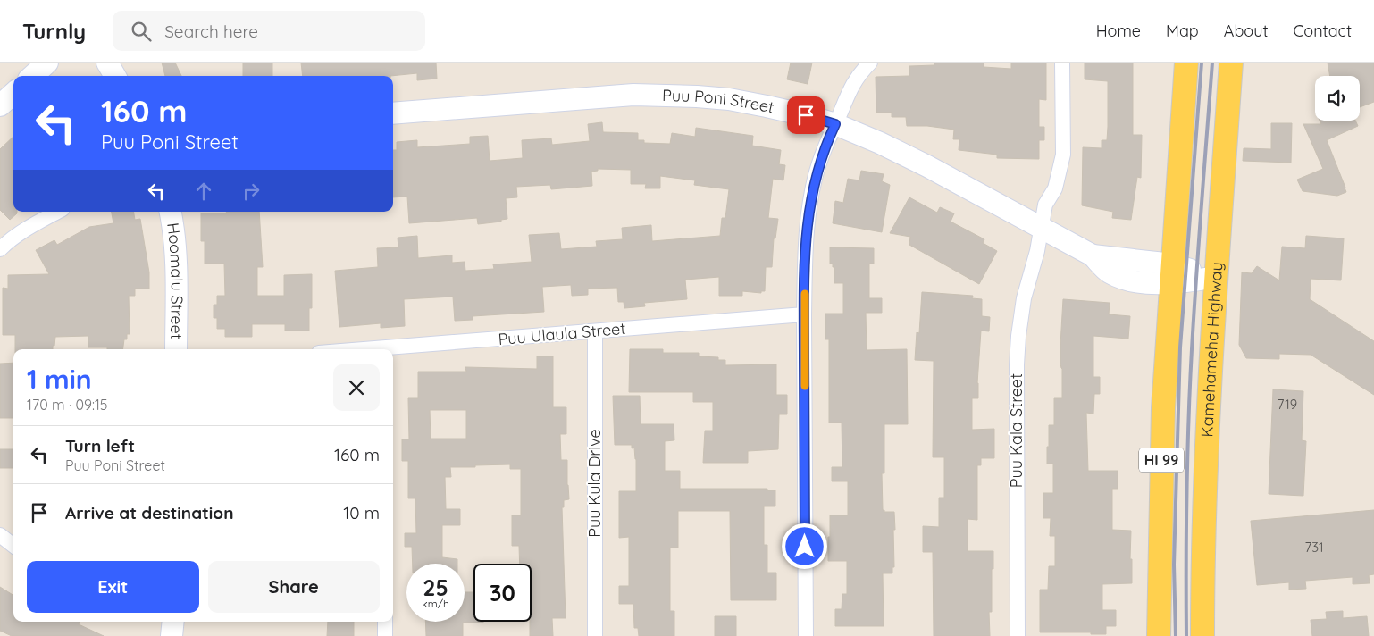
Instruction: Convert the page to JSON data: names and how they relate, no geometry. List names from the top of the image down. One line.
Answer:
{"streets":{"main road":["Kamehameha Highway","HI 99"],"street":["Puu Poni Street","Hoomalu Street","Puu Ulaula Street","Puu Kala Street","Puu Kula Drive"]},"crossings":[["Puu Poni Street","Kamehameha Highway"],["Puu Poni Street","Puu Kala Street"],["Puu Poni Street","HI 99"],["Puu Ulaula Street","Puu Kula Drive"]],"house_numbers":["719","731"],"page":{"header":"Turnly","search":"Search here","nav":["Home","Map","About","Contact"],"turn":["160 m","Puu Poni Street"],"heading":["1 min","170 m · 09:15"],"list":[{"name":"Turn left","note":"Puu Poni Street","value":"160 m"},{"name":"Arrive at destination","value":"10 m"}],"buttons":["Exit","Share"],"speed":"25 km/h","limit":"30"}}
